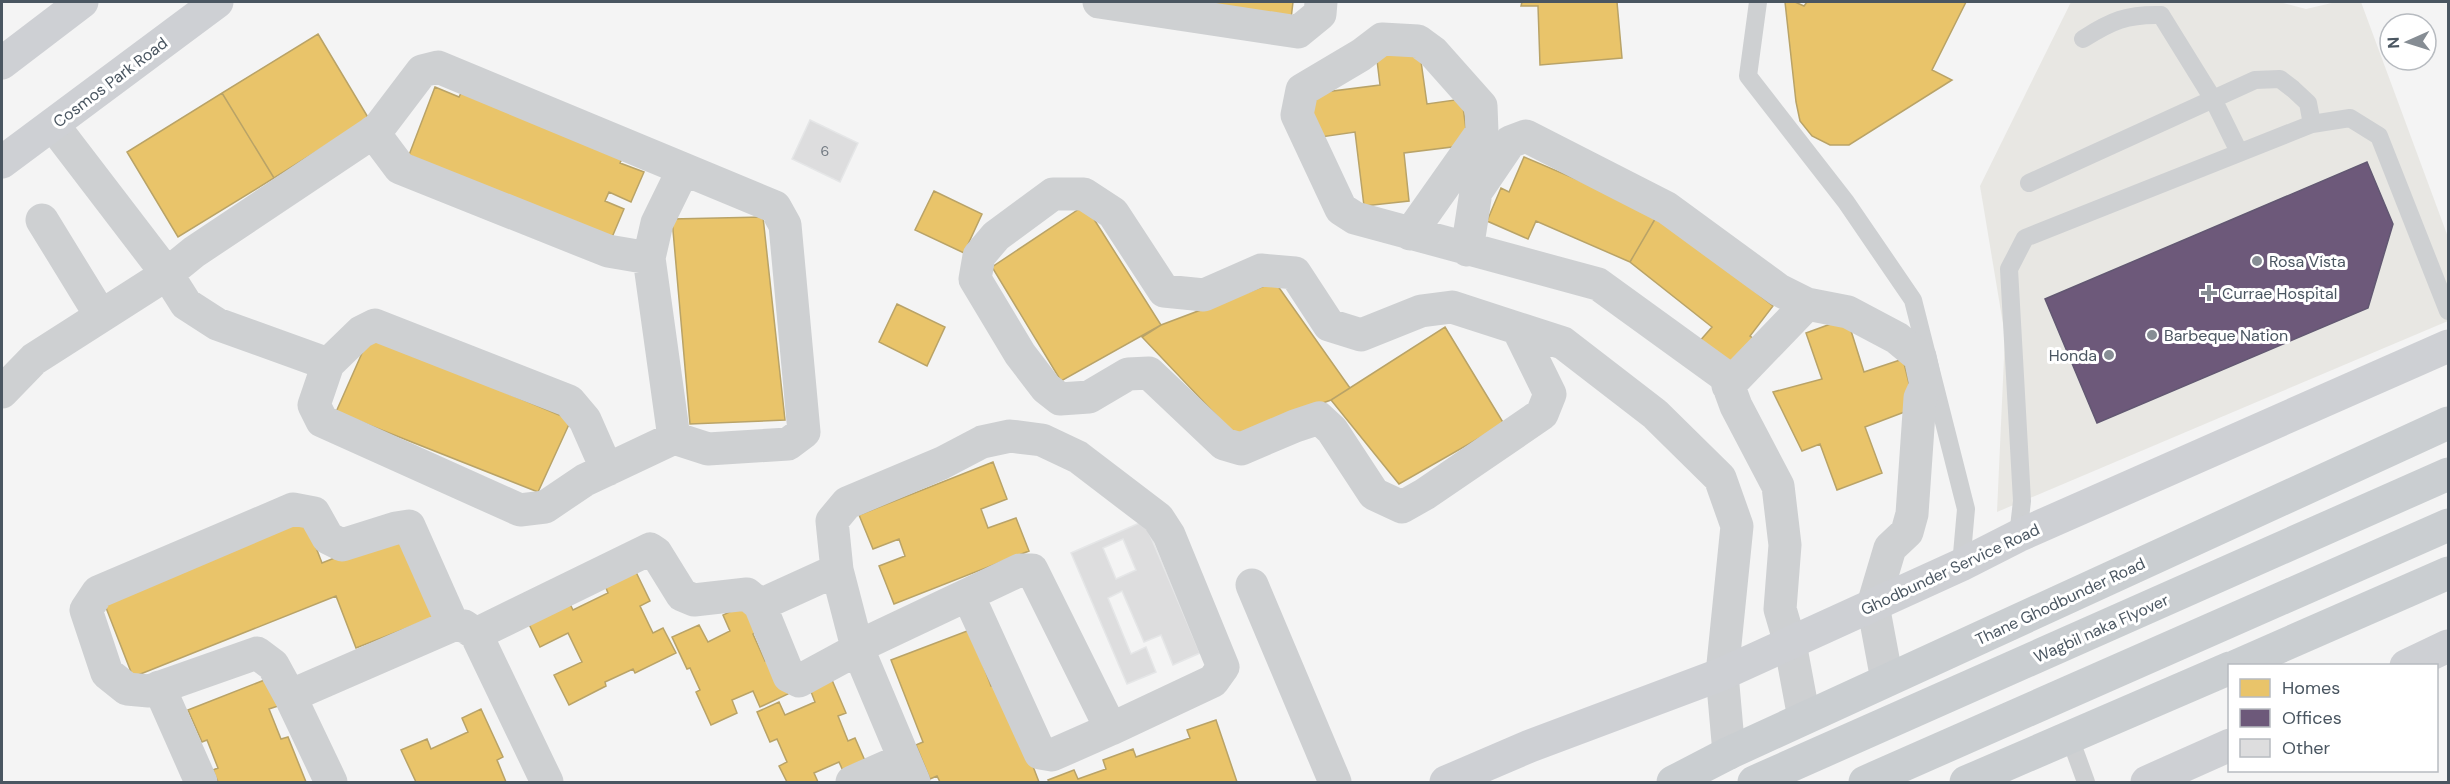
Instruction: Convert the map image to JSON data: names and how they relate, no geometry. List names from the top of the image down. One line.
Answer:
{"streets":{"main road":["Thane Ghodbunder Road","Wagbil naka Flyover"],"street":["Cosmos Park Road","Ghodbunder Service Road"]},"places":{"other":["Rosa Vista","Barbeque Nation","Honda"],"health":["Currae Hospital"]},"house_numbers":["6"],"legend":["Homes","Offices","Other"],"north":"left"}
